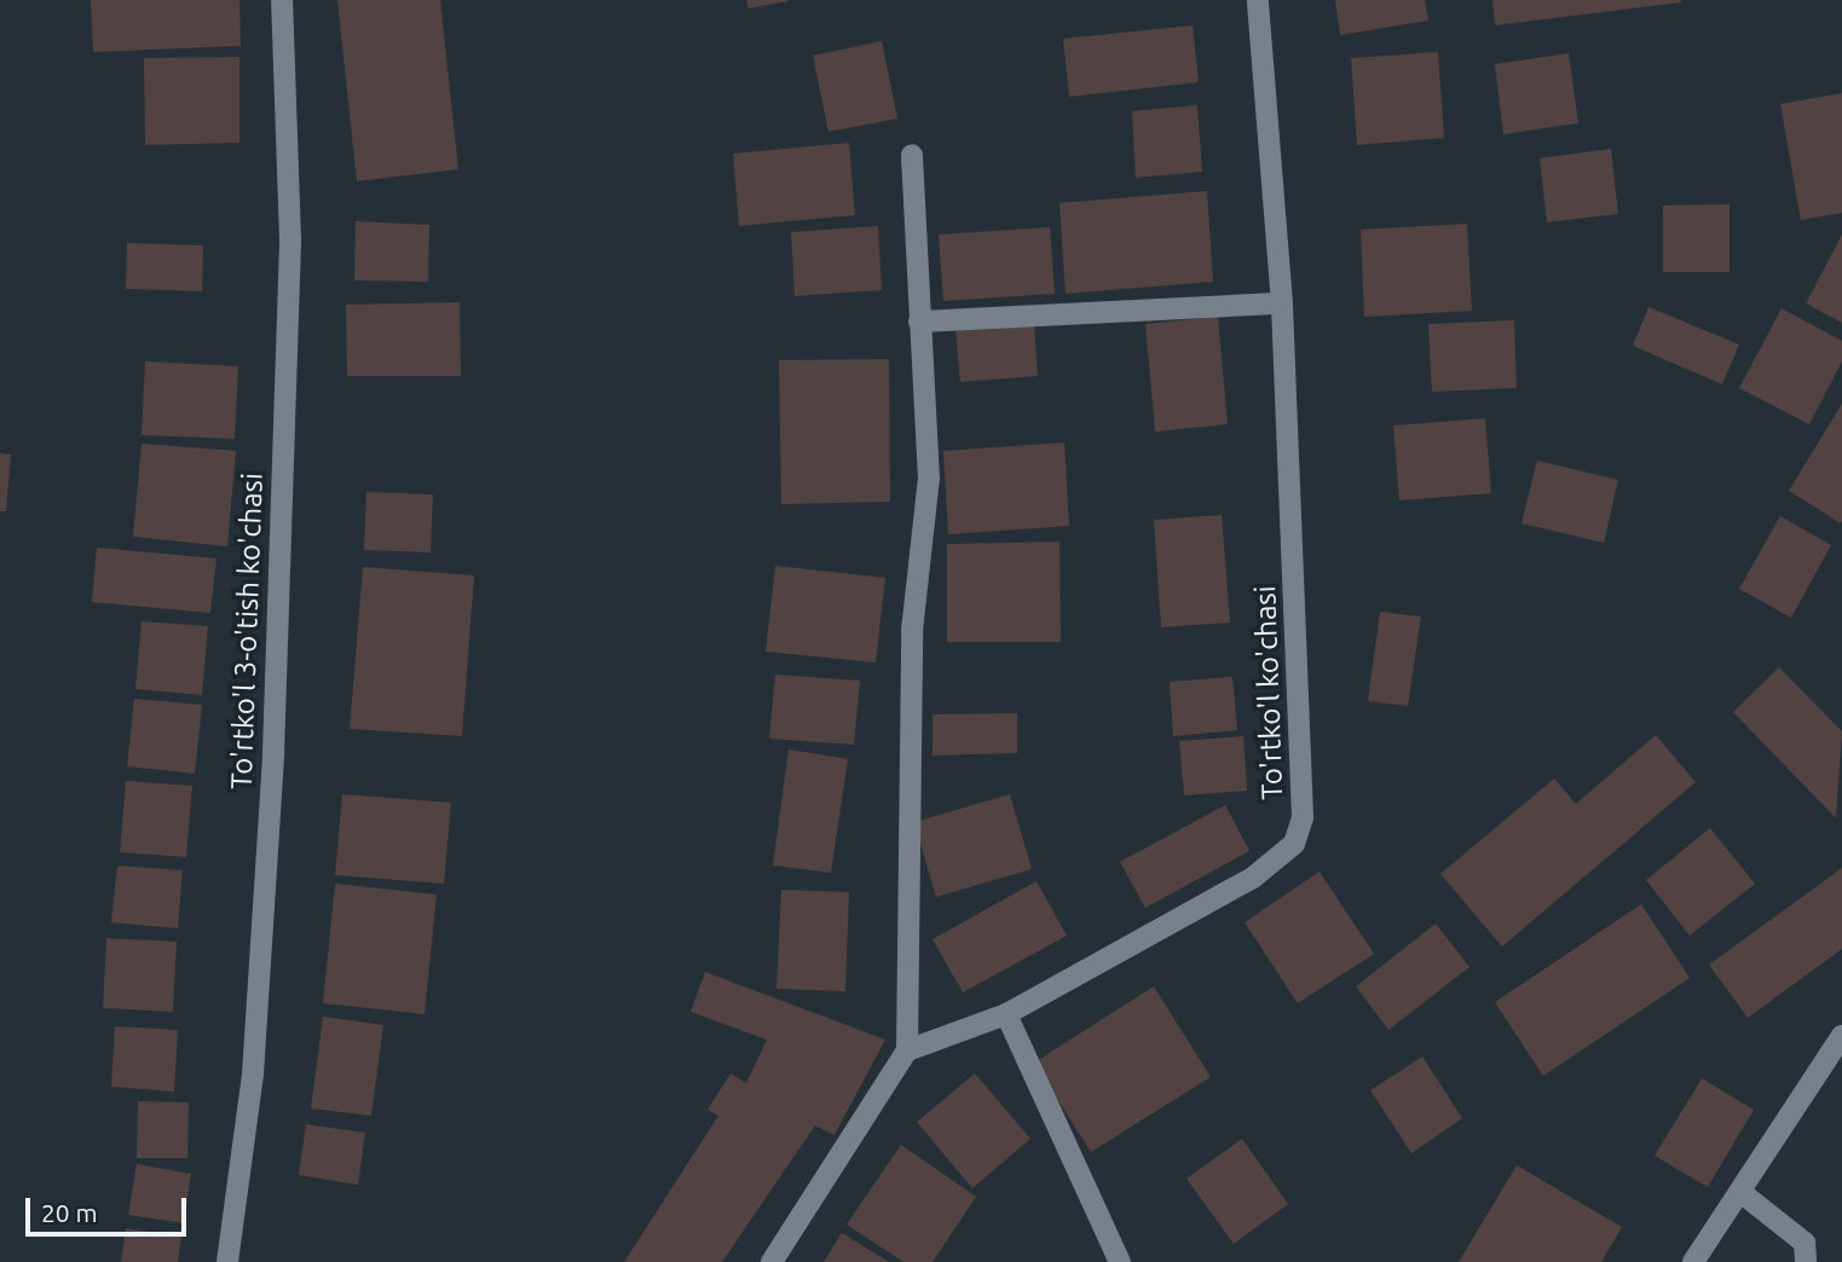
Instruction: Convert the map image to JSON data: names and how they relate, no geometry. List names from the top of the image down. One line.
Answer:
{"streets":{"street":["To'rtko'l 3-o'tish ko'chasi","To'rtko'l ko'chasi"]},"scale_bar":"20 m"}
